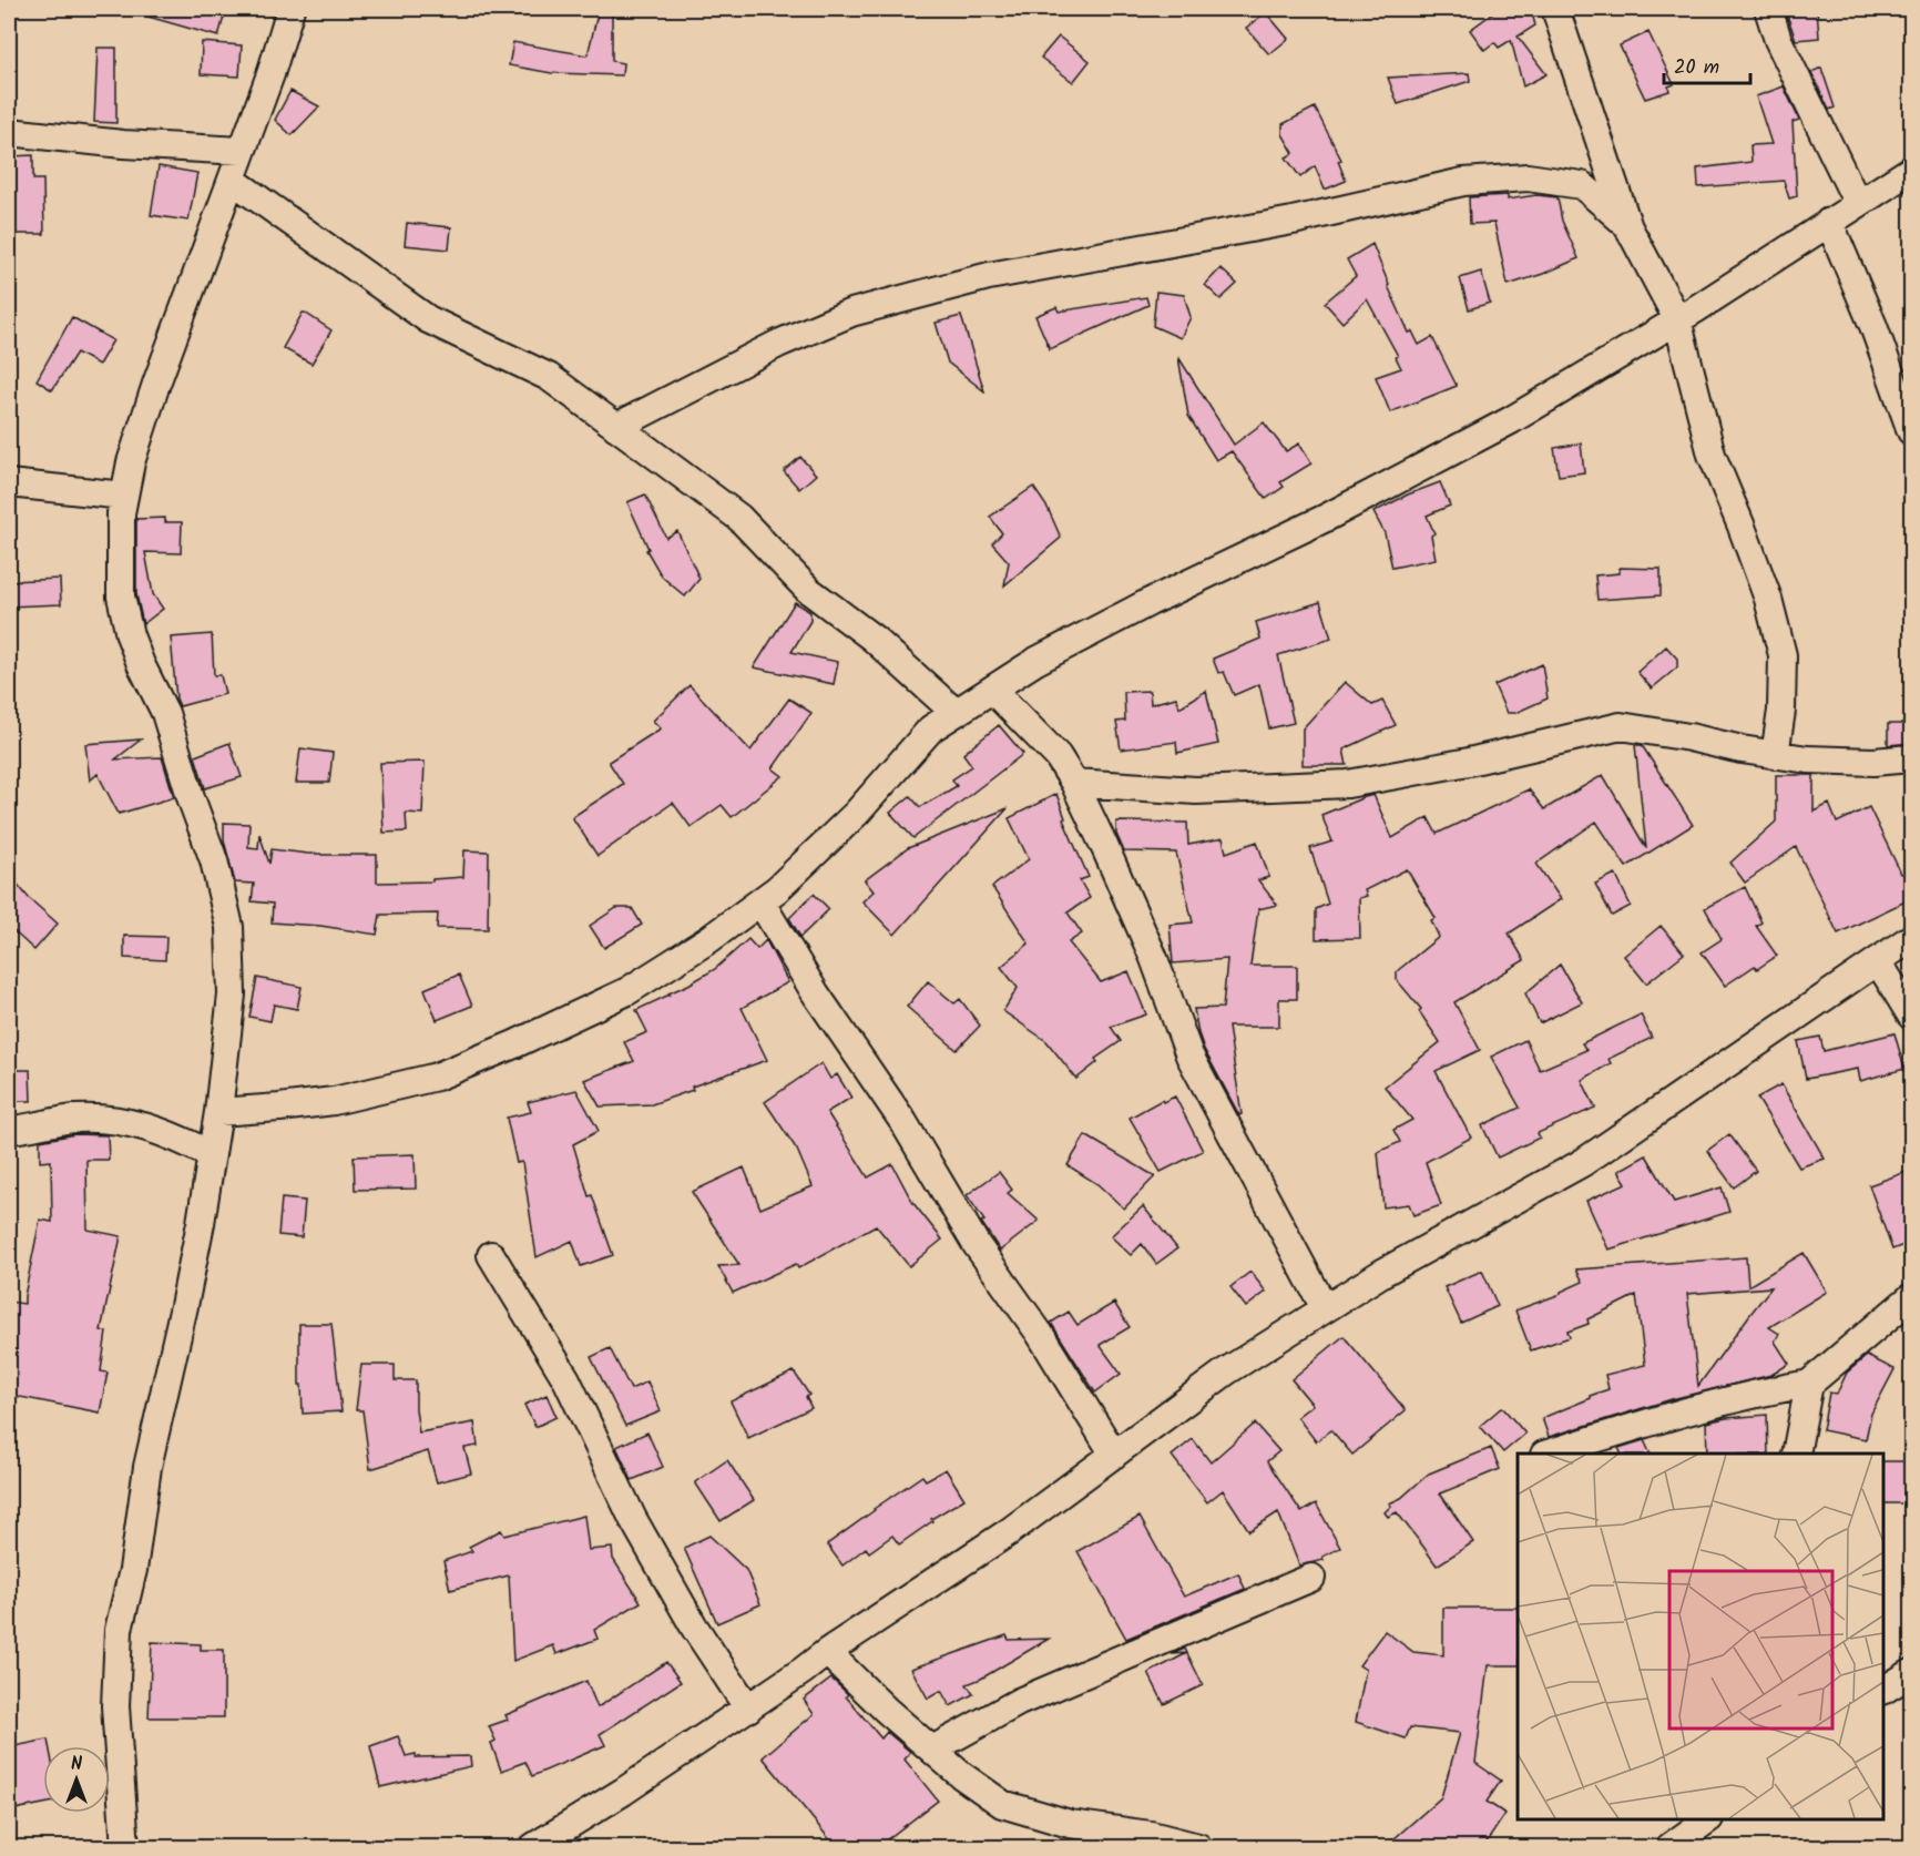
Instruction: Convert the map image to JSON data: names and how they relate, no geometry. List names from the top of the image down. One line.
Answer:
{"scale_bar":"20 m","north":"top"}
